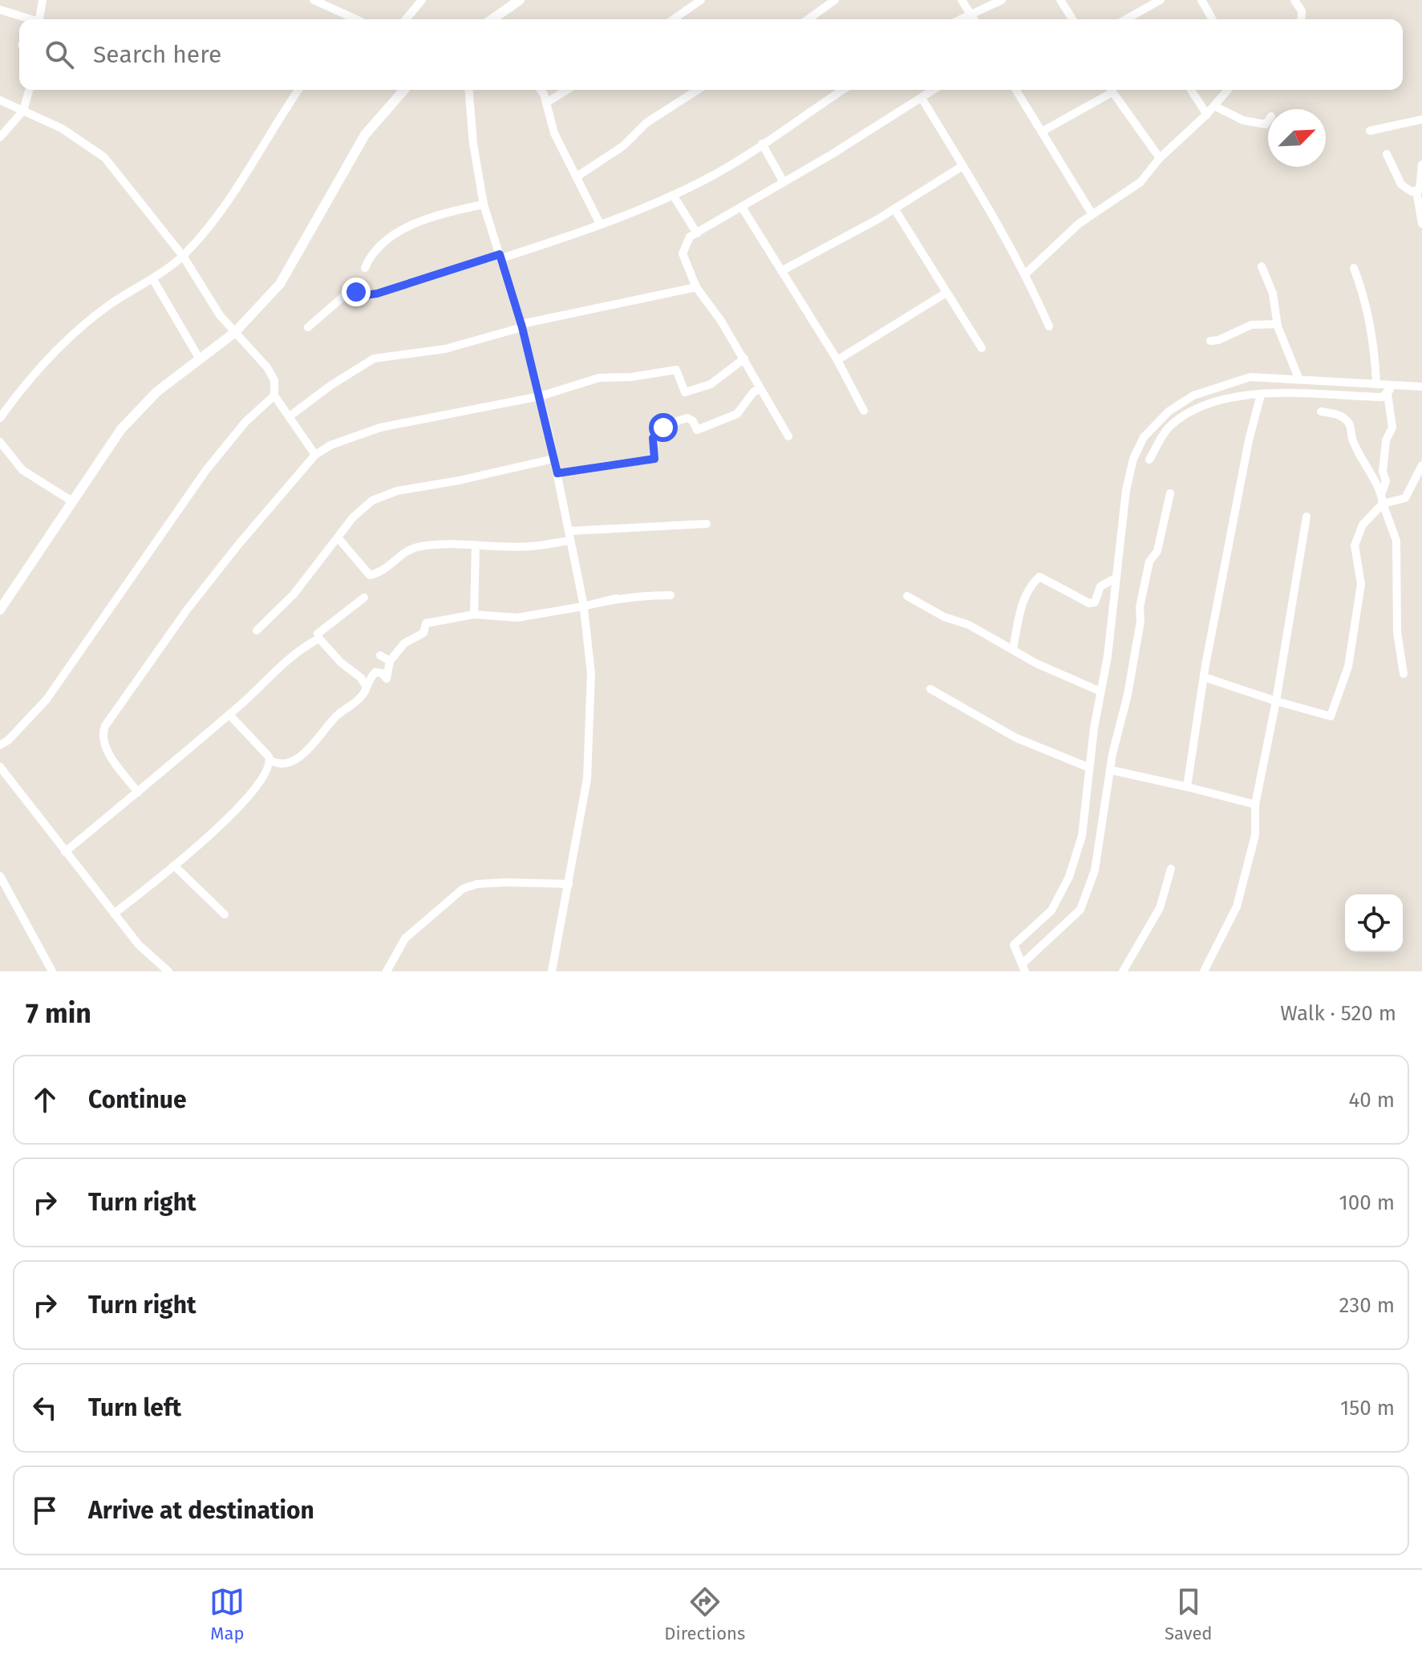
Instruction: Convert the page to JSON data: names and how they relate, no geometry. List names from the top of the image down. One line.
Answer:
{"north":"top right","page":{"search":"Search here","heading":["7 min","Walk · 520 m"],"list":[["Continue","40 m"],["Turn right","100 m"],["Turn right","230 m"],["Turn left","150 m"],"Arrive at destination"],"nav":["Map","Directions","Saved"]}}
